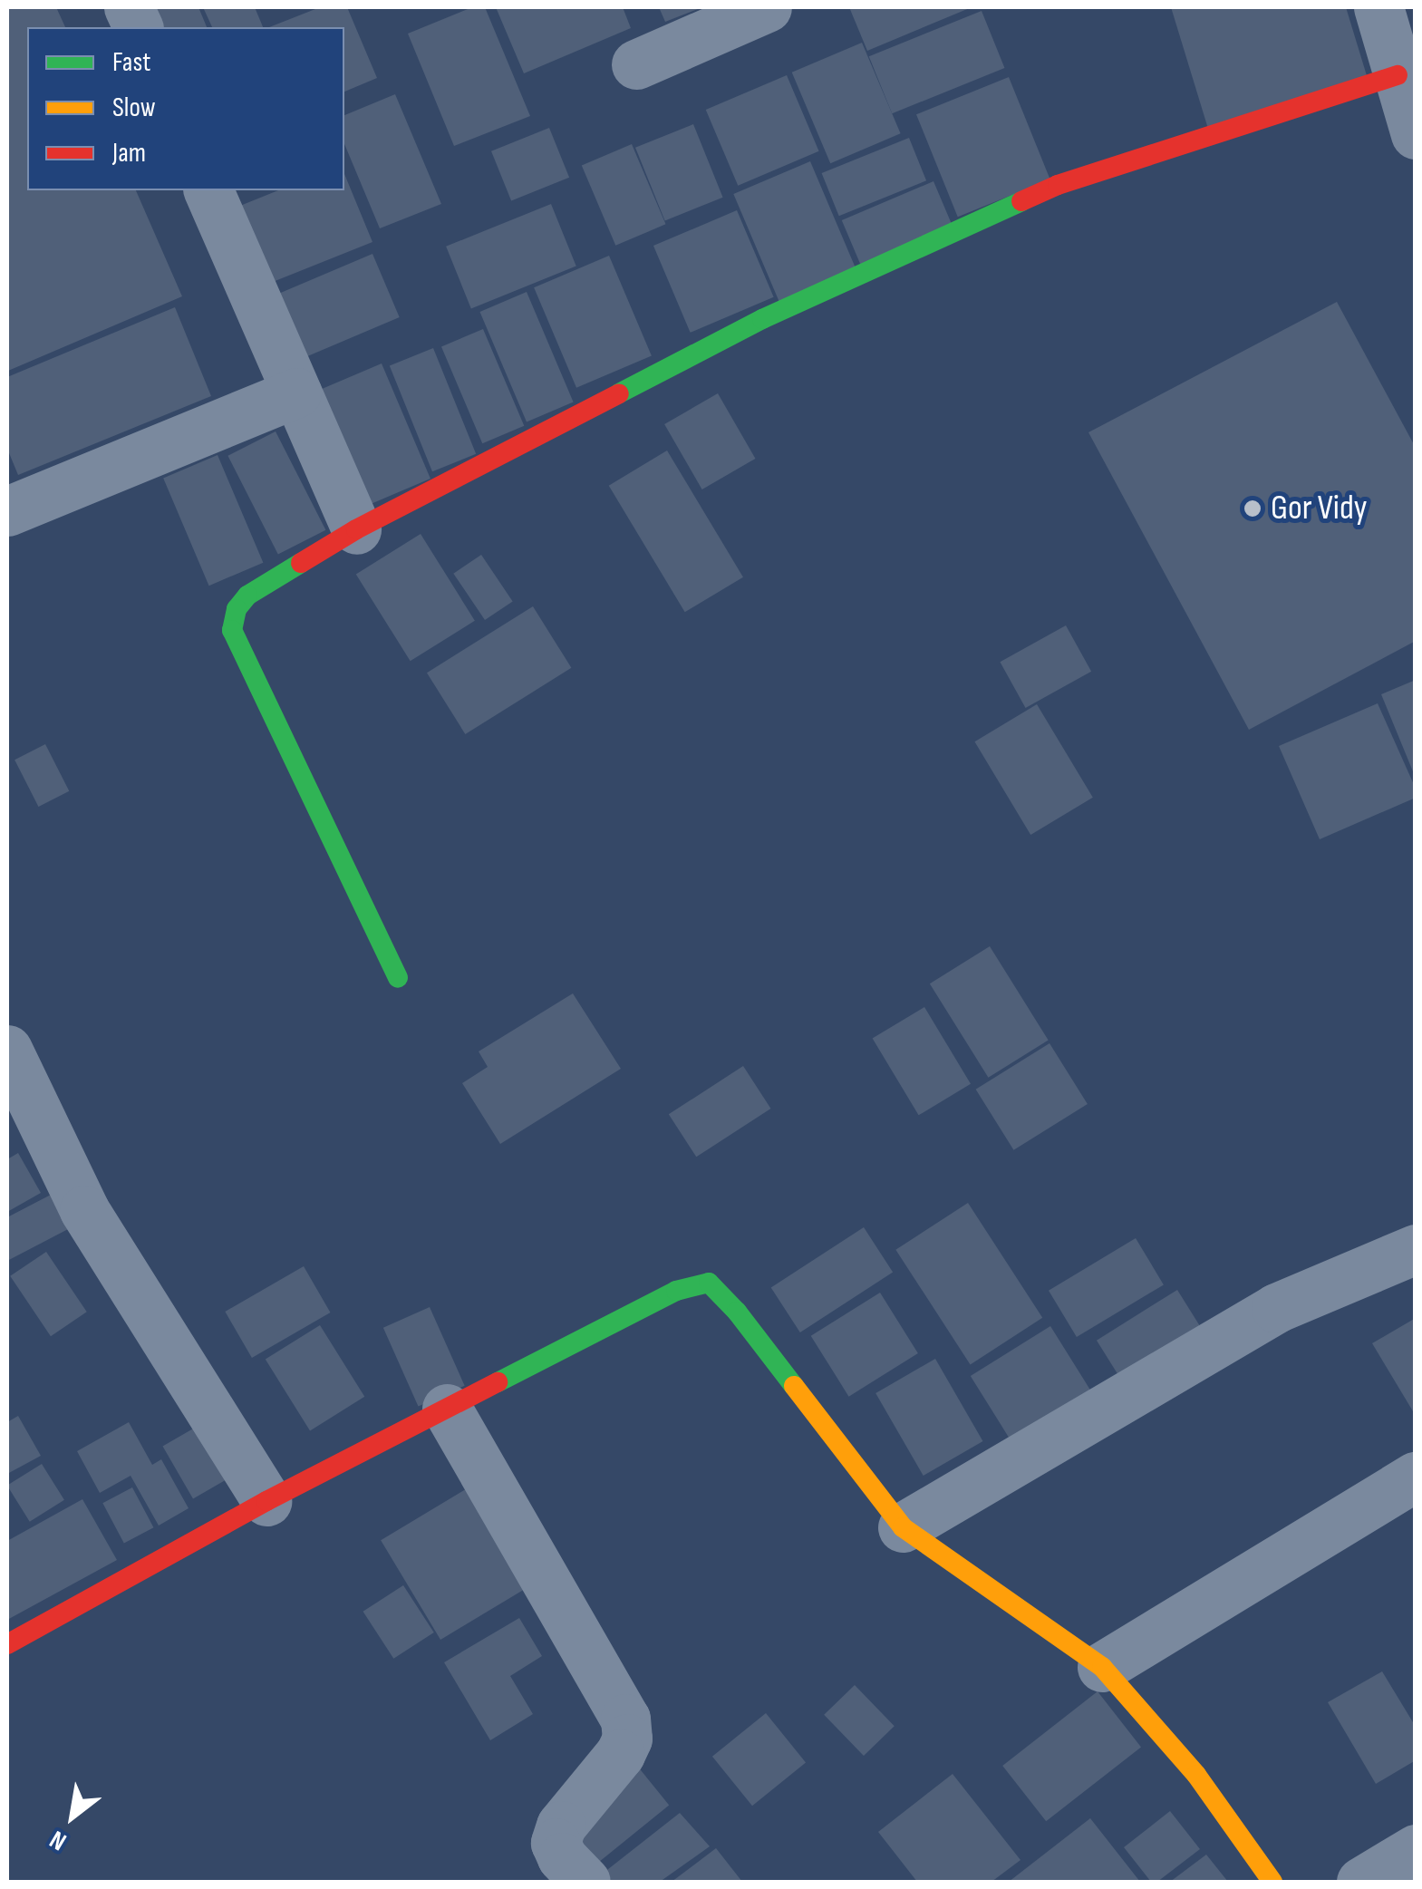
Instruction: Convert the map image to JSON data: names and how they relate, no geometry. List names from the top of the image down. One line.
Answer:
{"places":["Gor Vidy"],"legend":["Fast","Slow","Jam"],"north":"bottom left"}
